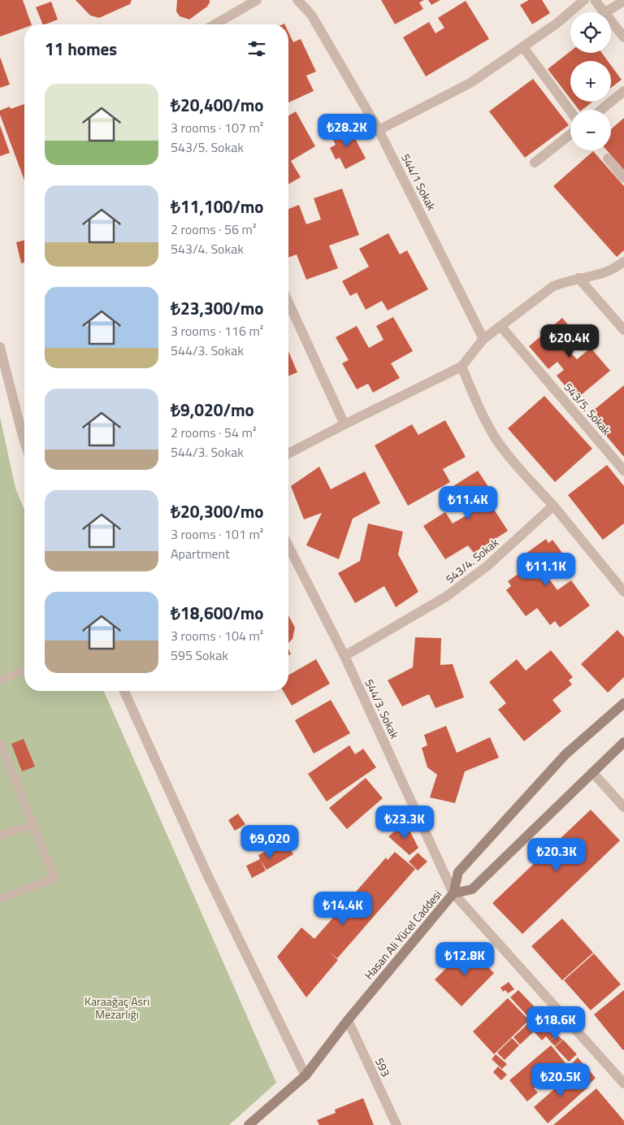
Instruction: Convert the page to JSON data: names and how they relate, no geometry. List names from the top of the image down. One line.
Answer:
{"streets":{"street":["544/1 Sokak","543/5. Sokak","543/4. Sokak","544/3. Sokak","Hasan Ali Yücel Caddesi","593"]},"crossings":[["543/4. Sokak","544/3. Sokak"],["544/3. Sokak","Hasan Ali Yücel Caddesi"],["Hasan Ali Yücel Caddesi","593"]],"parks":["Karaağaç Asri Mezarlığı"],"page":{"map_buttons":["+","−"],"heading":"11 homes","list":[{"name":"₺20,400/mo","note":"3 rooms · 107 m² · 543/5. Sokak"},{"name":"₺11,100/mo","note":"2 rooms · 56 m² · 543/4. Sokak"},{"name":"₺23,300/mo","note":"3 rooms · 116 m² · 544/3. Sokak"},{"name":"₺9,020/mo","note":"2 rooms · 54 m² · 544/3. Sokak"},{"name":"₺20,300/mo","note":"3 rooms · 101 m² · Apartment"},{"name":"₺18,600/mo","note":"3 rooms · 104 m² · 595 Sokak"}],"price":["₺28.2K","₺20.4K","₺11.4K","₺11.1K","₺23.3K","₺9,020","₺20.3K","₺14.4K","₺12.8K","₺18.6K","₺20.5K"]}}
